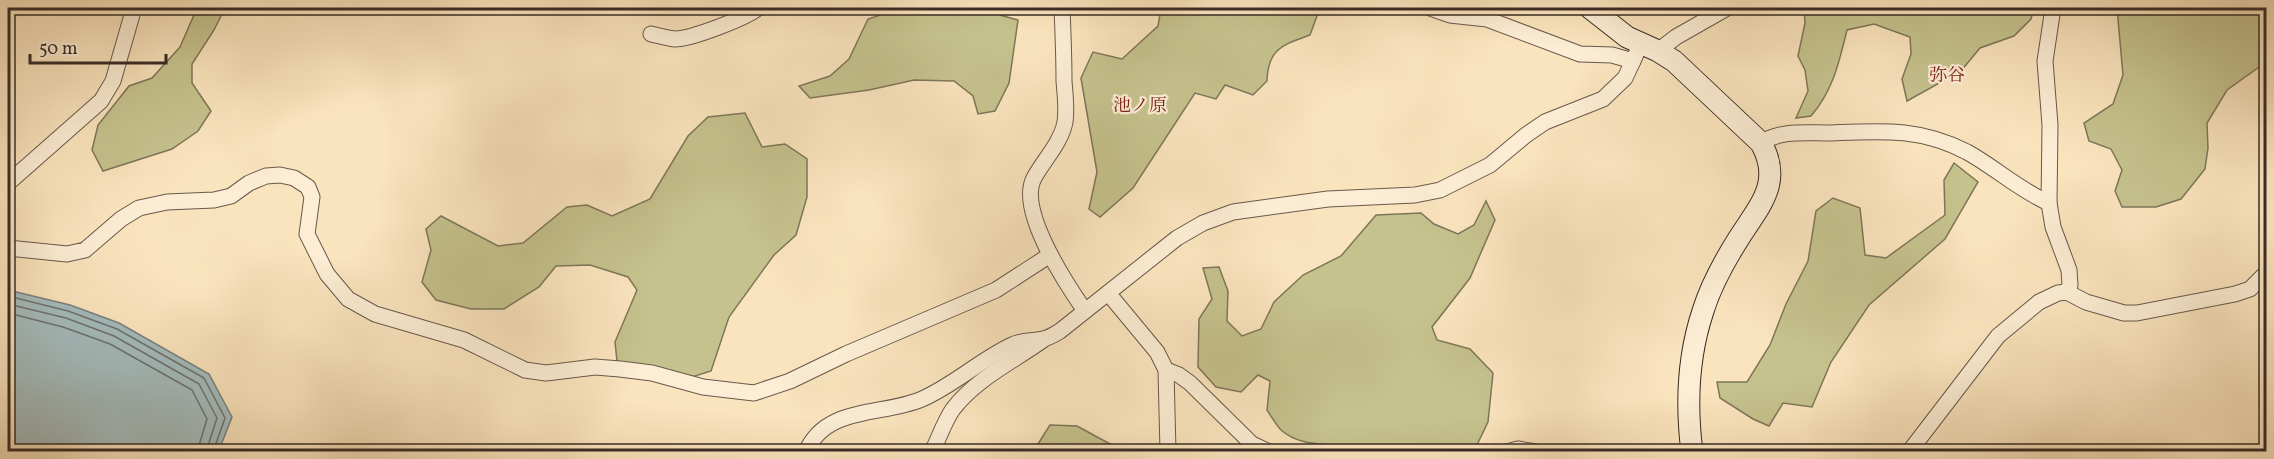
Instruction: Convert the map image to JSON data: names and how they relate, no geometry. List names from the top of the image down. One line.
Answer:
{"districts":["弥谷","池ノ原"],"scale_bar":"50 m"}
